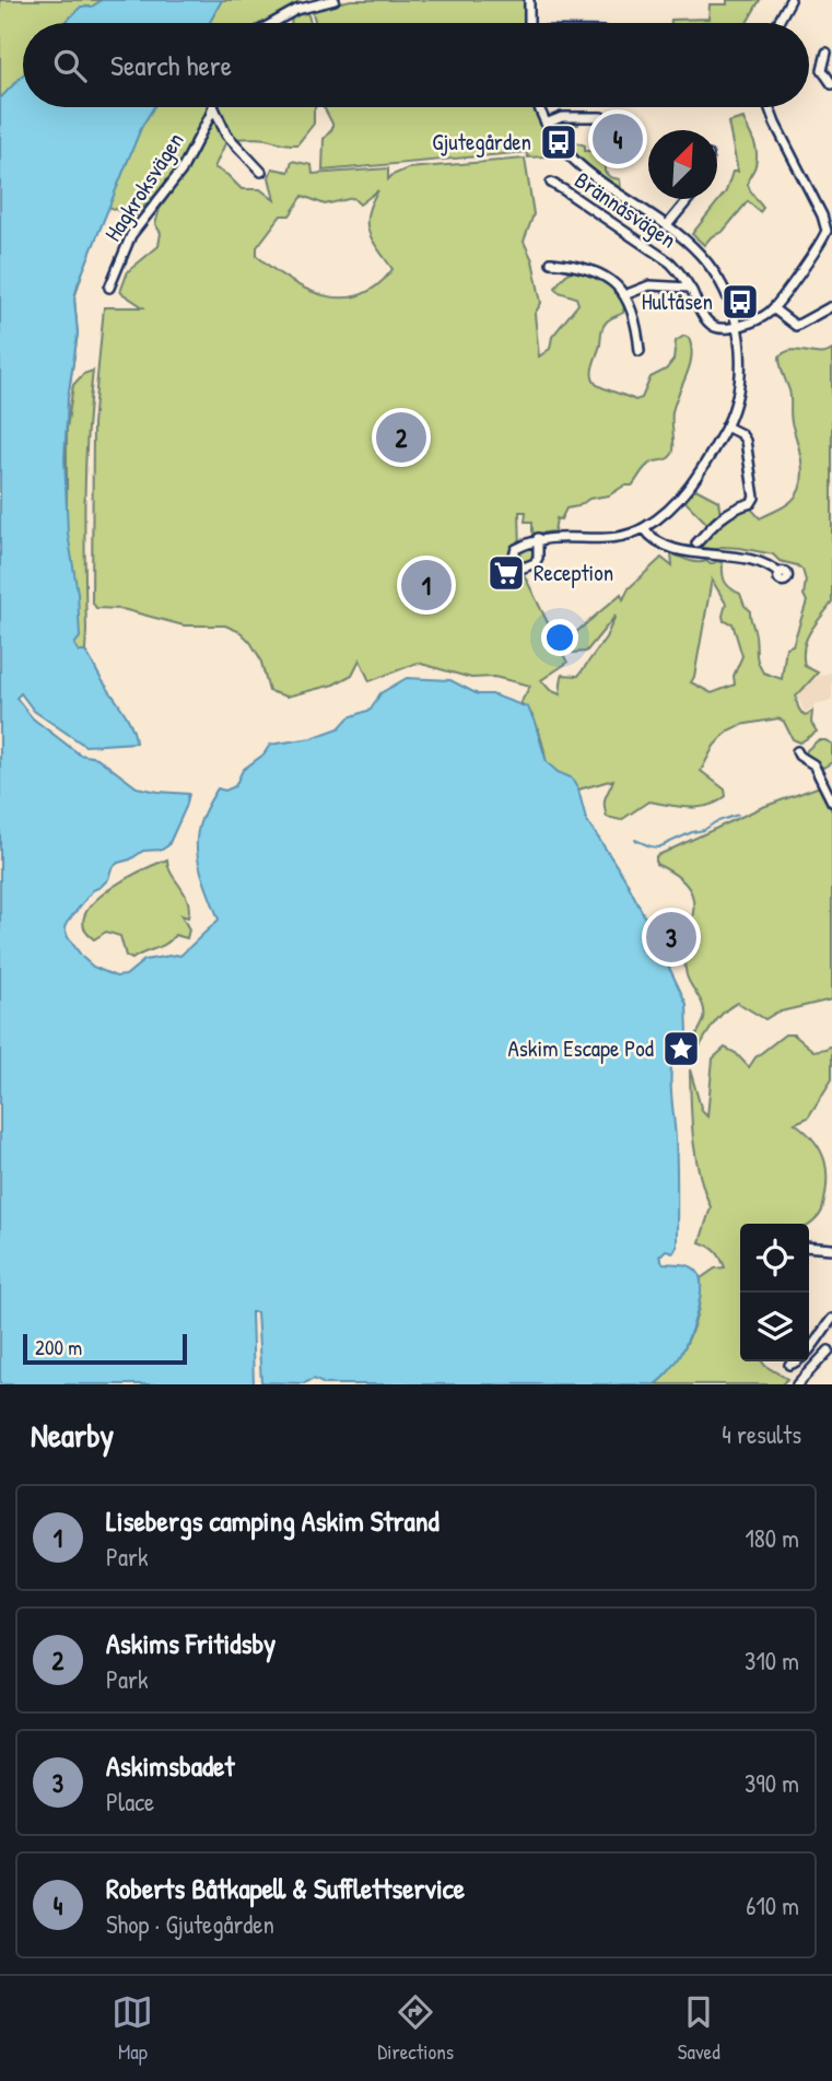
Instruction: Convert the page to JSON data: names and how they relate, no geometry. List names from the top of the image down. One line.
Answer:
{"streets":{"street":["Hagkroksvägen","Brännåsvägen"]},"places":{"bus stop":["Gjutegården","Hultåsen"],"supermarket":["Reception"],"place":["Askim Escape Pod"]},"scale_bar":"200 m","north":"top right","page":{"search":"Search here","pins":["4","2","1","3"],"scale":"200 m","heading":["Nearby","4 results"],"list":[{"mark":"1","name":"Lisebergs camping Askim Strand","note":"Park","value":"180 m"},{"mark":"2","name":"Askims Fritidsby","note":"Park","value":"310 m"},{"mark":"3","name":"Askimsbadet","note":"Place","value":"390 m"},{"mark":"4","name":"Roberts Båtkapell & Sufflettservice","note":"Shop · Gjutegården","value":"610 m"}],"nav":["Map","Directions","Saved"]}}
